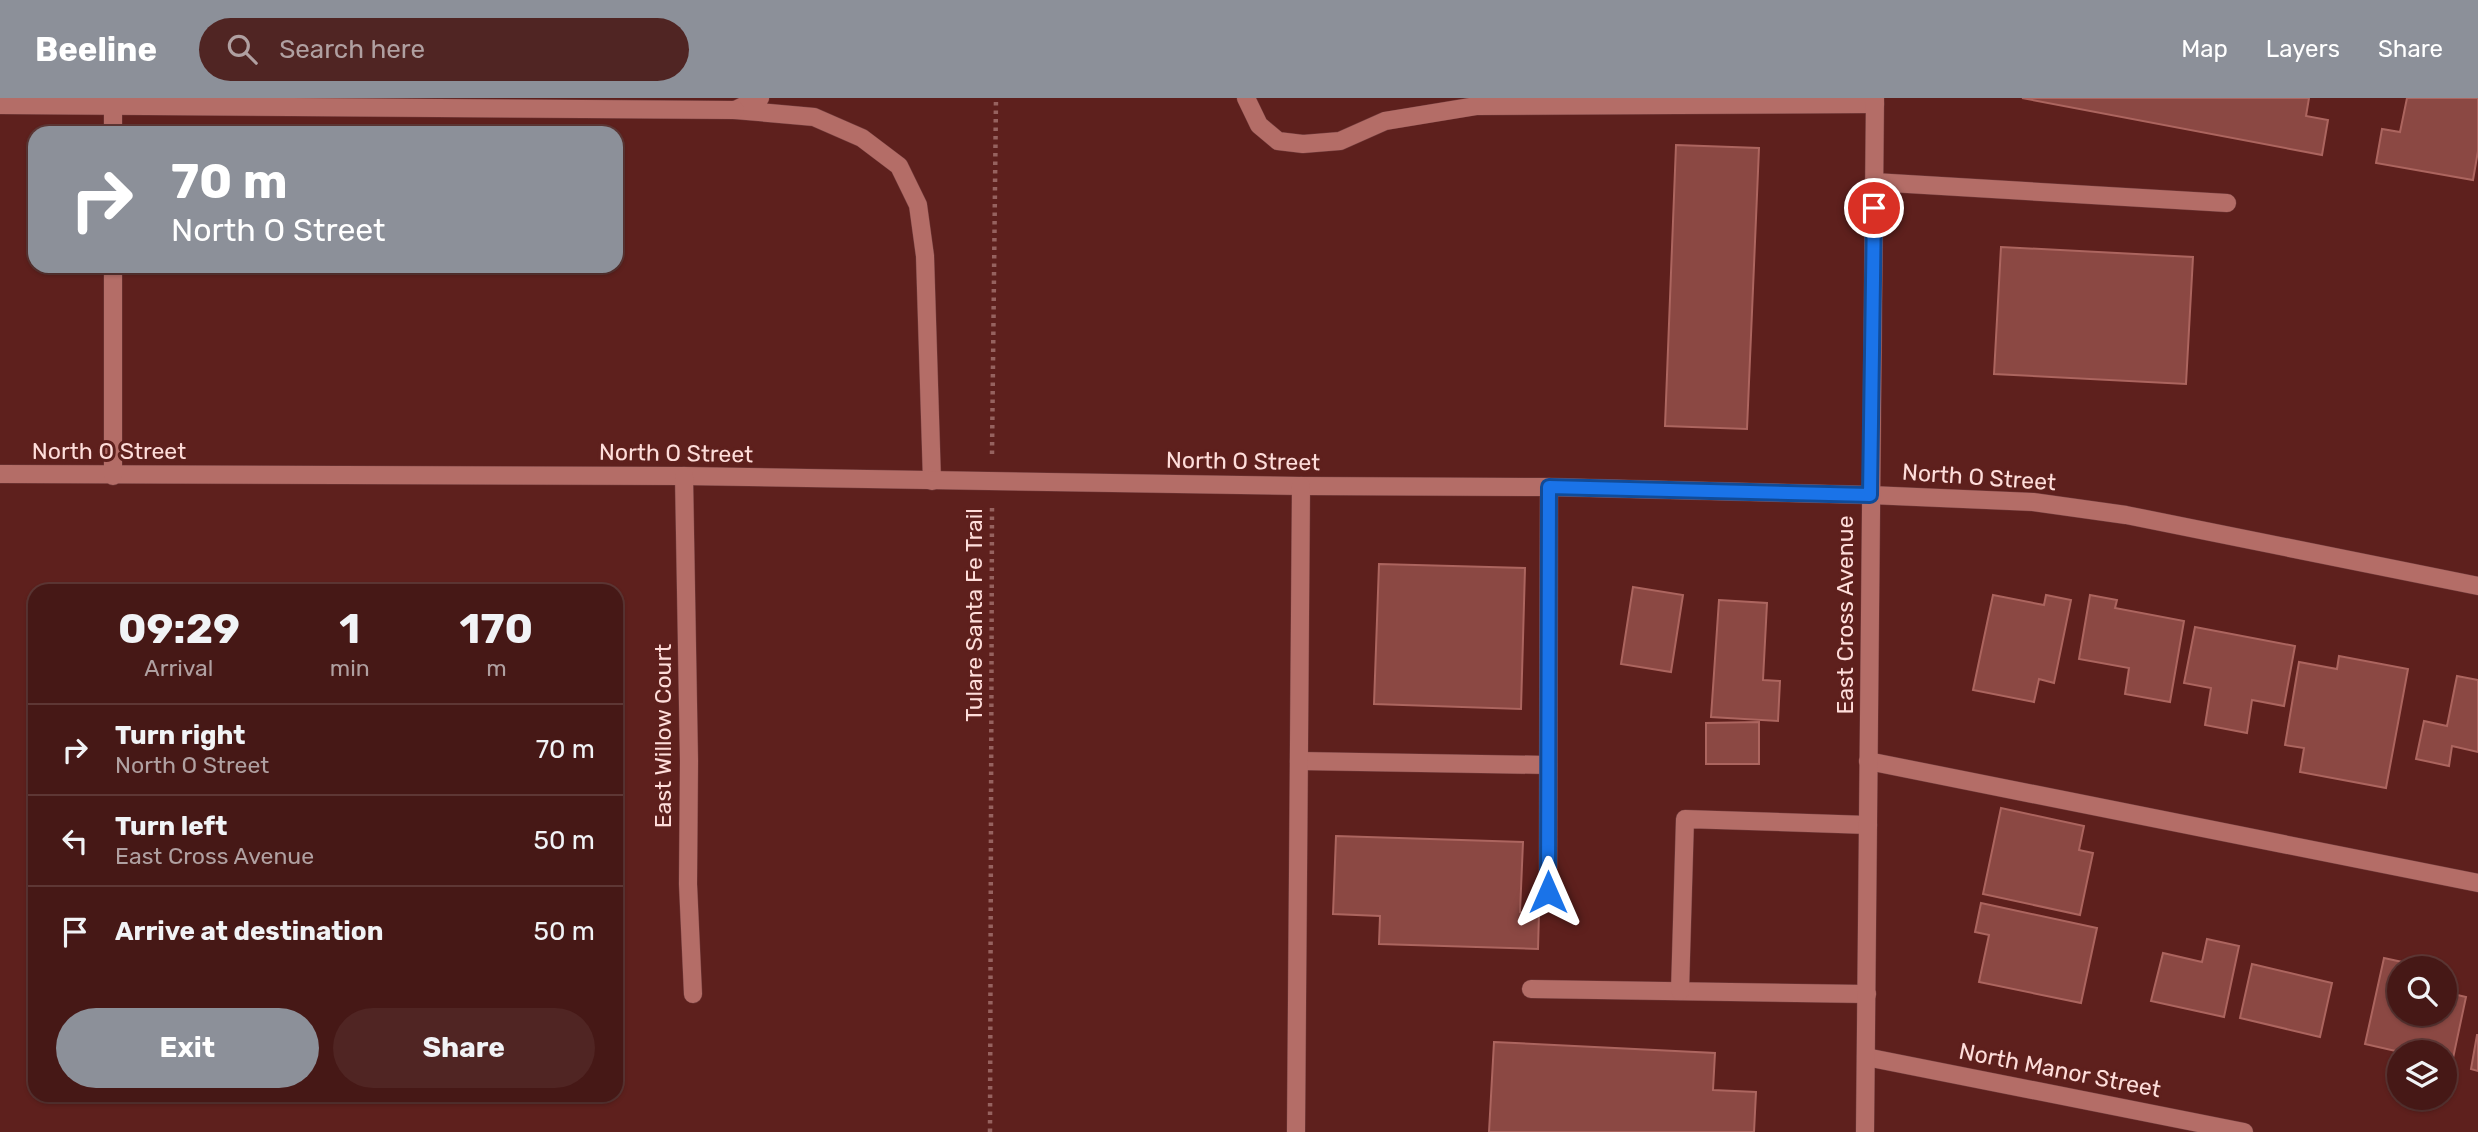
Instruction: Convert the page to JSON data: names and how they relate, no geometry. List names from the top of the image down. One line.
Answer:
{"streets":{"street":["North O Street","East Cross Avenue","East Willow Court","North Manor Street"],"path":["Tulare Santa Fe Trail"]},"crossings":[["North O Street","Tulare Santa Fe Trail"],["North O Street","East Cross Avenue"],["North O Street","East Willow Court"],["East Cross Avenue","North Manor Street"]],"page":{"header":"Beeline","search":"Search here","nav":["Map","Layers","Share"],"turn":["70 m","North O Street"],"eta":["09:29","Arrival","1","min","170","m"],"list":[{"name":"Turn right","note":"North O Street","value":"70 m"},{"name":"Turn left","note":"East Cross Avenue","value":"50 m"},{"name":"Arrive at destination","value":"50 m"}],"buttons":["Exit","Share"]}}
